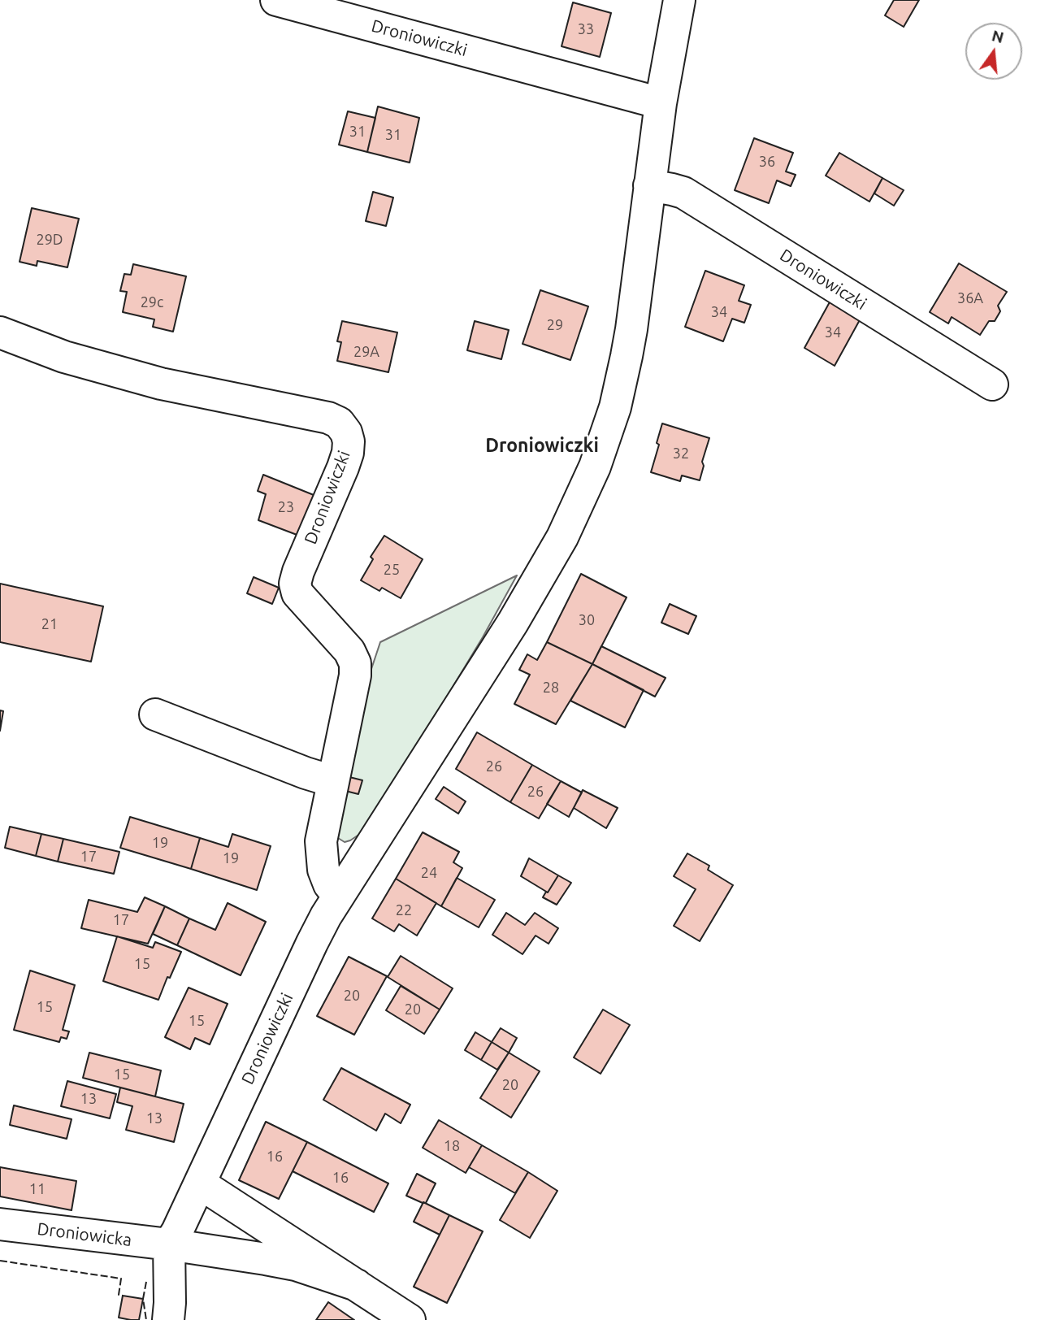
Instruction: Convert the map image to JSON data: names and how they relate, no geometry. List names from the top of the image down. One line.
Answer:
{"streets":{"street":["Droniowiczki","Droniowicka"]},"crossings":[["Droniowiczki","Droniowicka"]],"districts":["Droniowiczki"],"house_numbers":["33","31","31","36","29D","36A","29c","34","29","34","29A","32","23","25","30","21","28","26","26","19","17","19","24","22","17","15","20","15","20","15","15","20","13","13","18","16","16","11"],"north":"top"}
